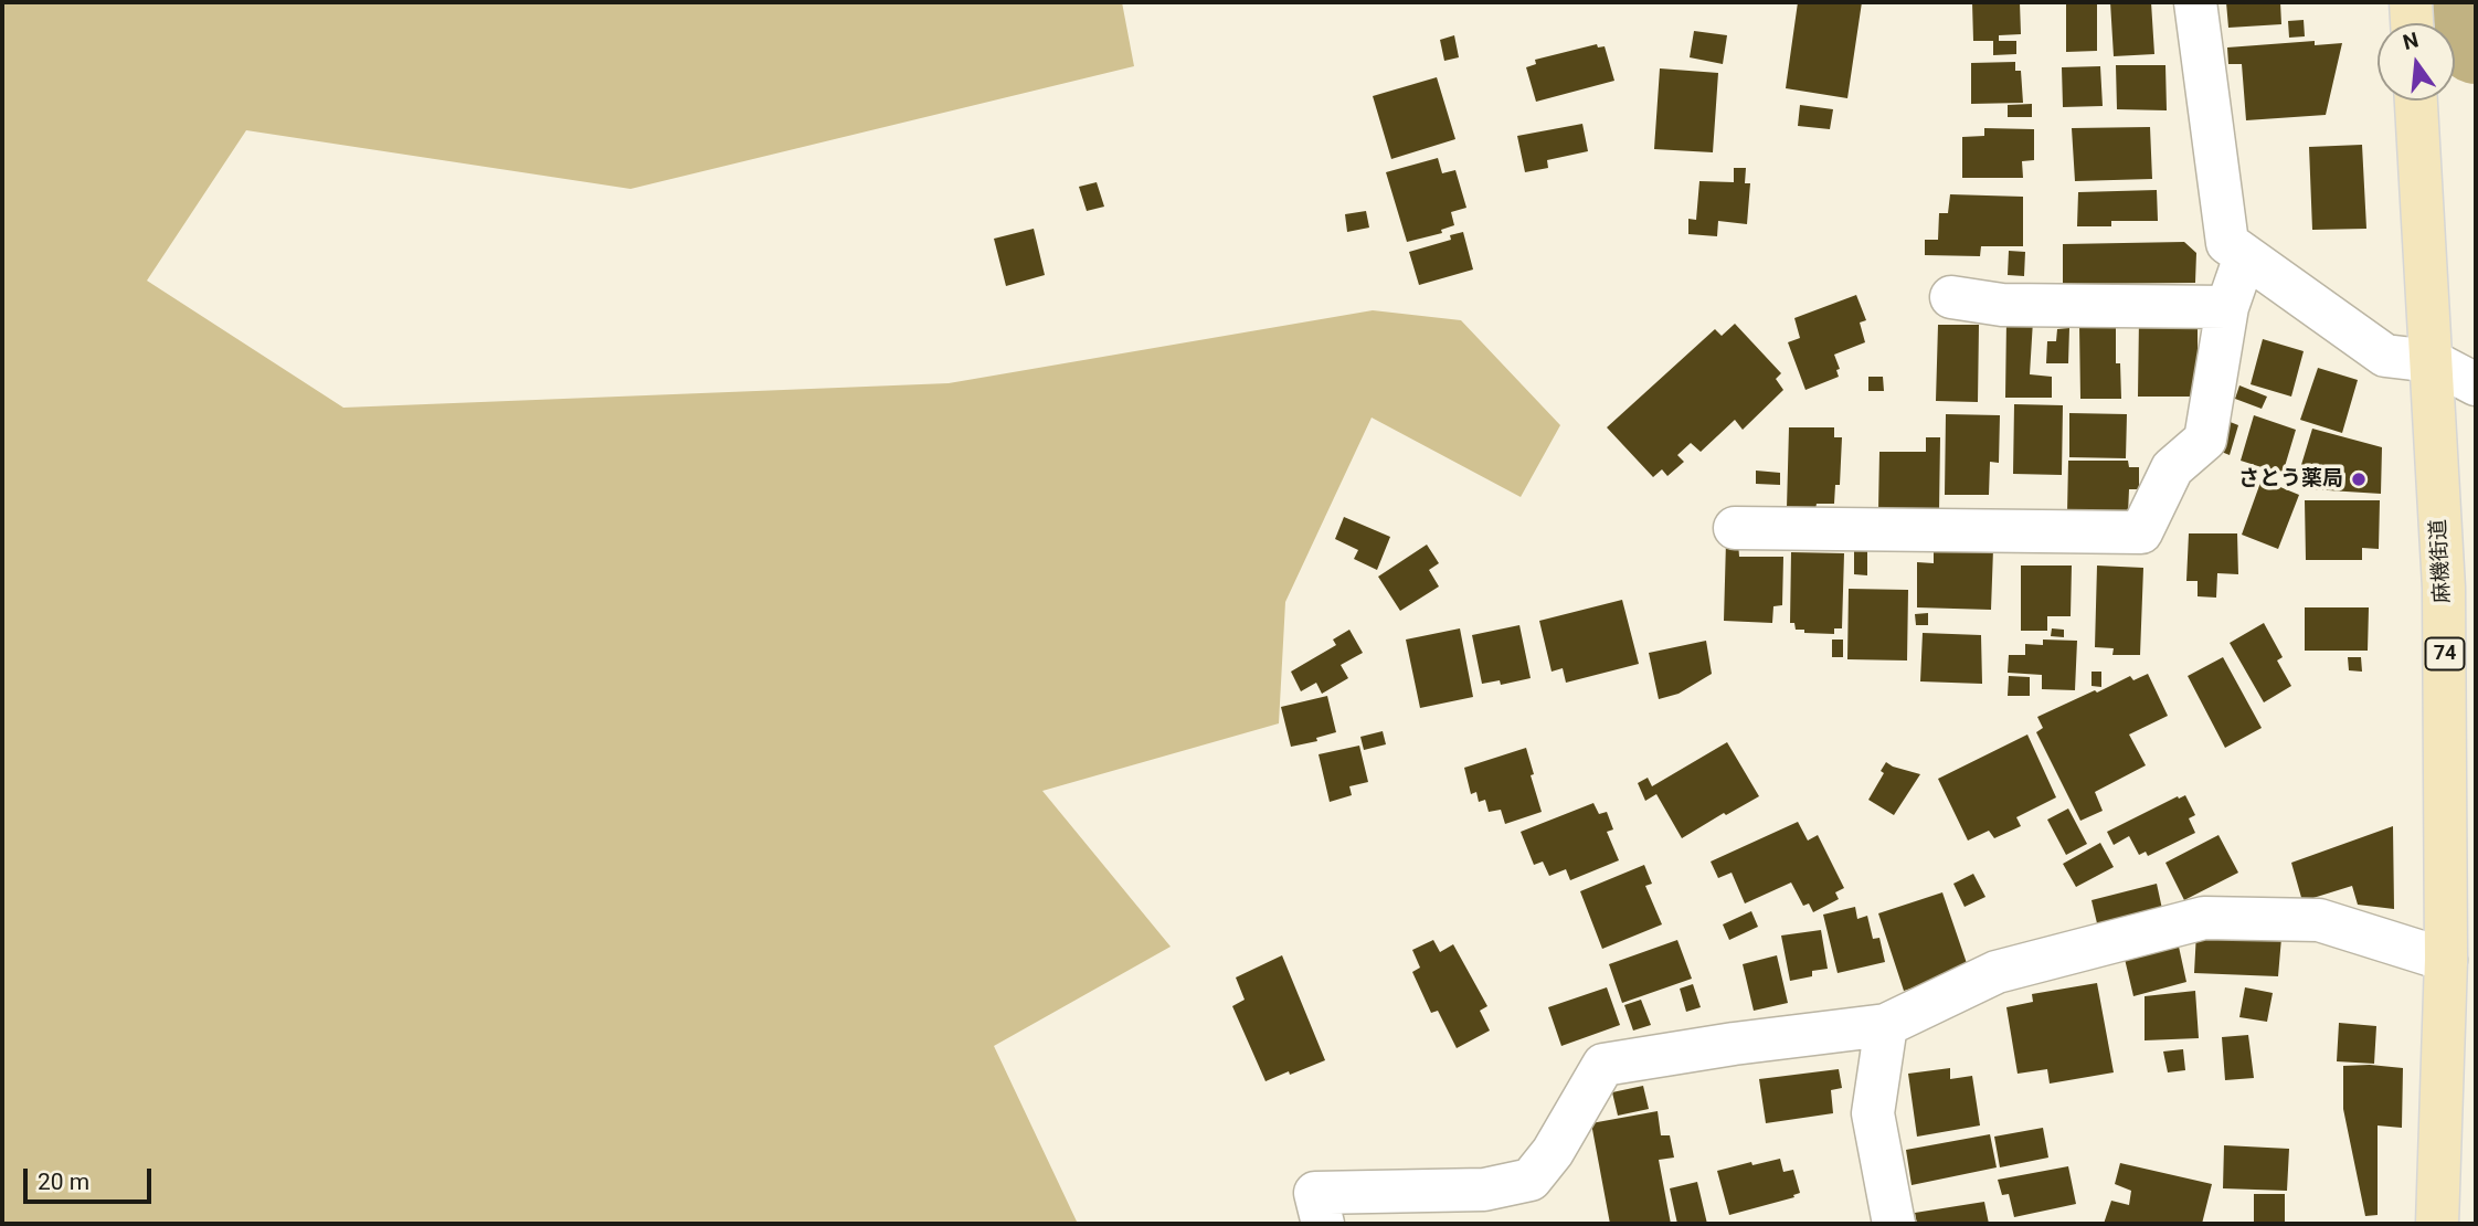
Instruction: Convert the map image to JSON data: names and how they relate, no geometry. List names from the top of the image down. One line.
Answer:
{"streets":{"main road":["麻機街道","74"]},"places":["さとう薬局"],"scale_bar":"20 m","north":"top"}
